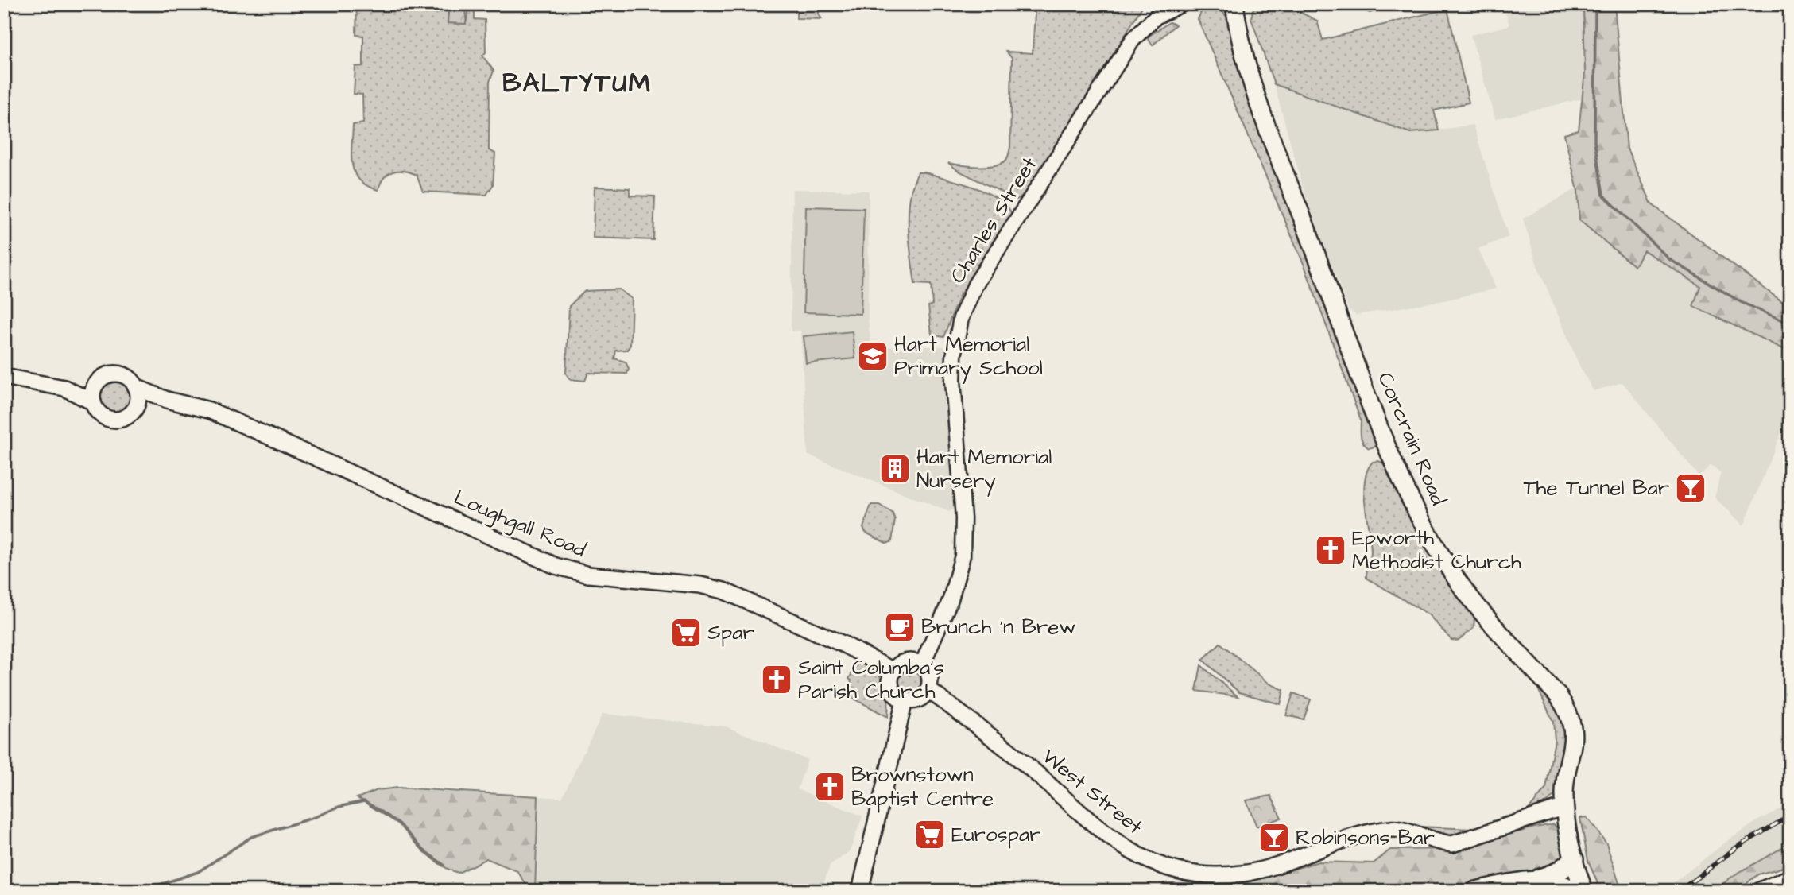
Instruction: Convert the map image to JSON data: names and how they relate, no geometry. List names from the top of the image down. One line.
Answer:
{"streets":{"main road":["Corcrain Road","Loughgall Road","West Street"],"street":["Charles Street"]},"crossings":[["Charles Street","Loughgall Road"],["Charles Street","West Street"],["Corcrain Road","West Street"],["Loughgall Road","West Street"]],"districts":["BALTYTUM"],"places":{"school or university":["Hart Memorial Primary School"],"building":["Hart Memorial Nursery"],"bar":["The Tunnel Bar","Robinsons Bar"],"church":["Epworth Methodist Church","Saint Columba's Parish Church","Brownstown Baptist Centre"],"cafe":["Brunch 'n Brew"],"supermarket":["Spar","Eurospar"]}}
